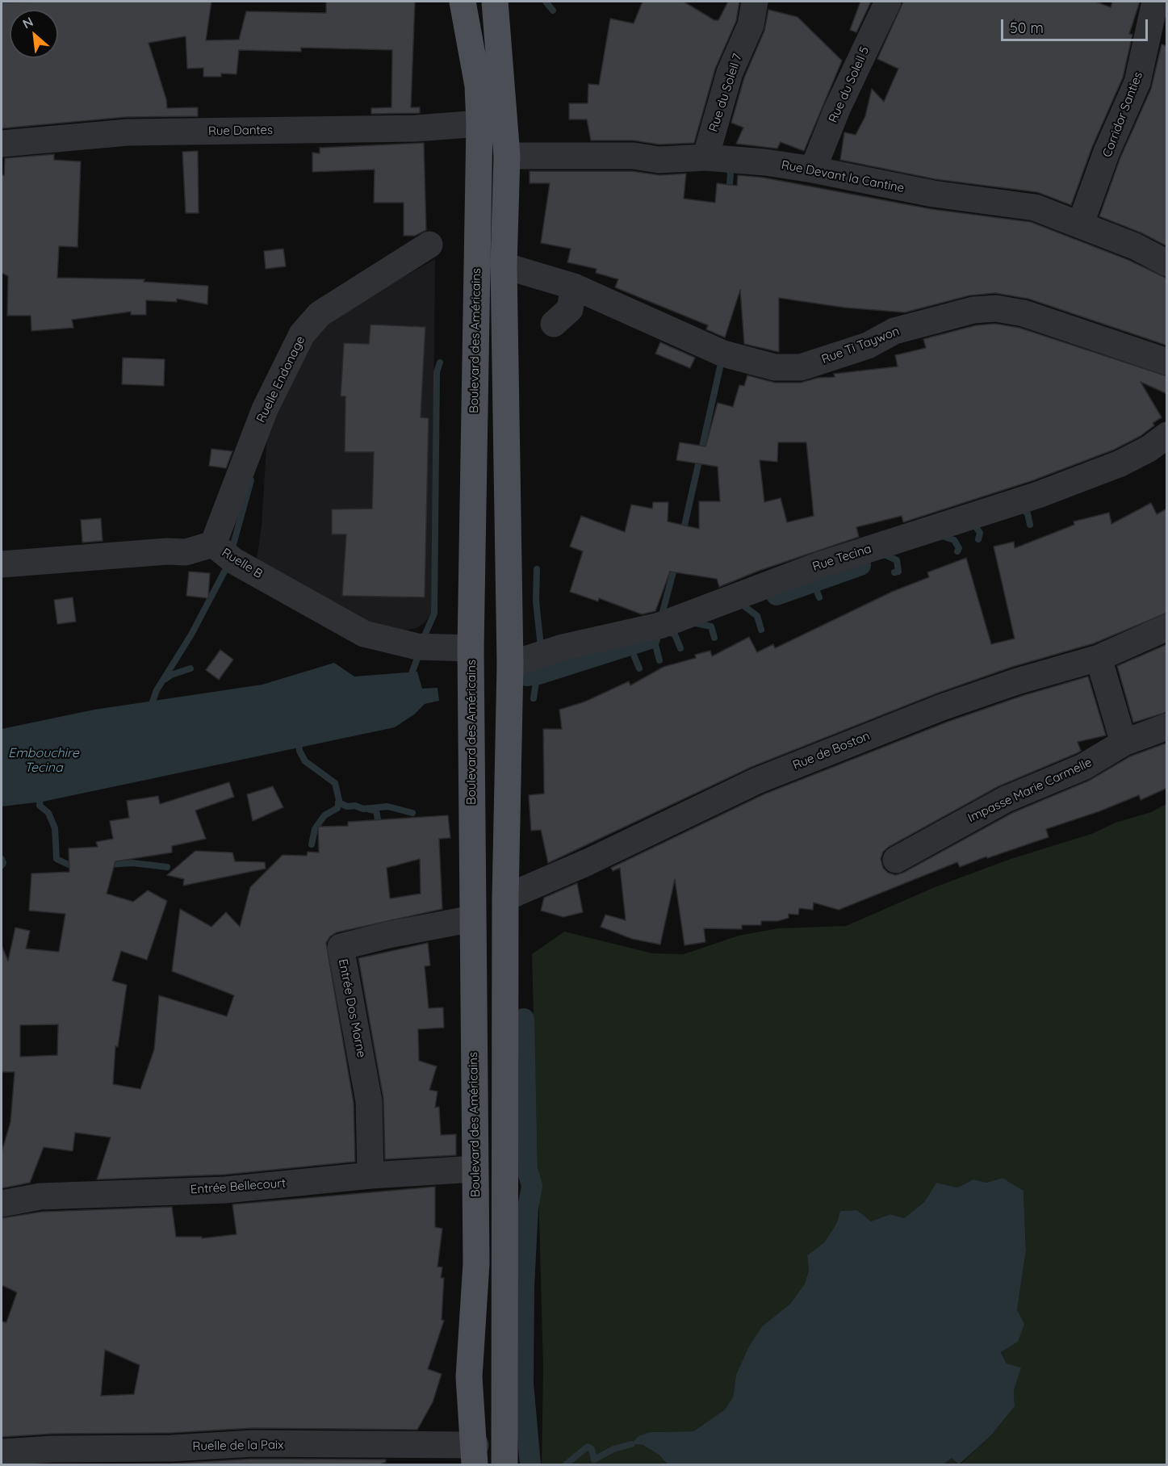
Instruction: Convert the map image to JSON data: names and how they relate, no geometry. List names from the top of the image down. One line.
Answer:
{"streets":{"main road":["Boulevard des Américains"],"street":["Rue du Soleil 5","Rue du Soleil 7","Corridor Santies","Rue Dantes","Rue Devant la Cantine","Rue Ti Taywon","Ruelle Endonage","Rue Tecina","Ruelle B","Rue de Boston","Impasse Marie Carmelle","Entrée Dos Morne","Entrée Bellecourt","Ruelle de la Paix"]},"crossings":[["Rue du Soleil 5","Rue Devant la Cantine"],["Rue du Soleil 7","Rue Devant la Cantine"],["Corridor Santies","Rue Devant la Cantine"],["Rue Dantes","Boulevard des Américains"],["Boulevard des Américains","Ruelle B"],["Boulevard des Américains","Entrée Dos Morne"],["Boulevard des Américains","Entrée Bellecourt"],["Boulevard des Américains","Ruelle de la Paix"],["Ruelle Endonage","Ruelle B"],["Entrée Dos Morne","Entrée Bellecourt"]],"water":["Embouchire Tecina"],"scale_bar":"50 m","north":"top left"}
